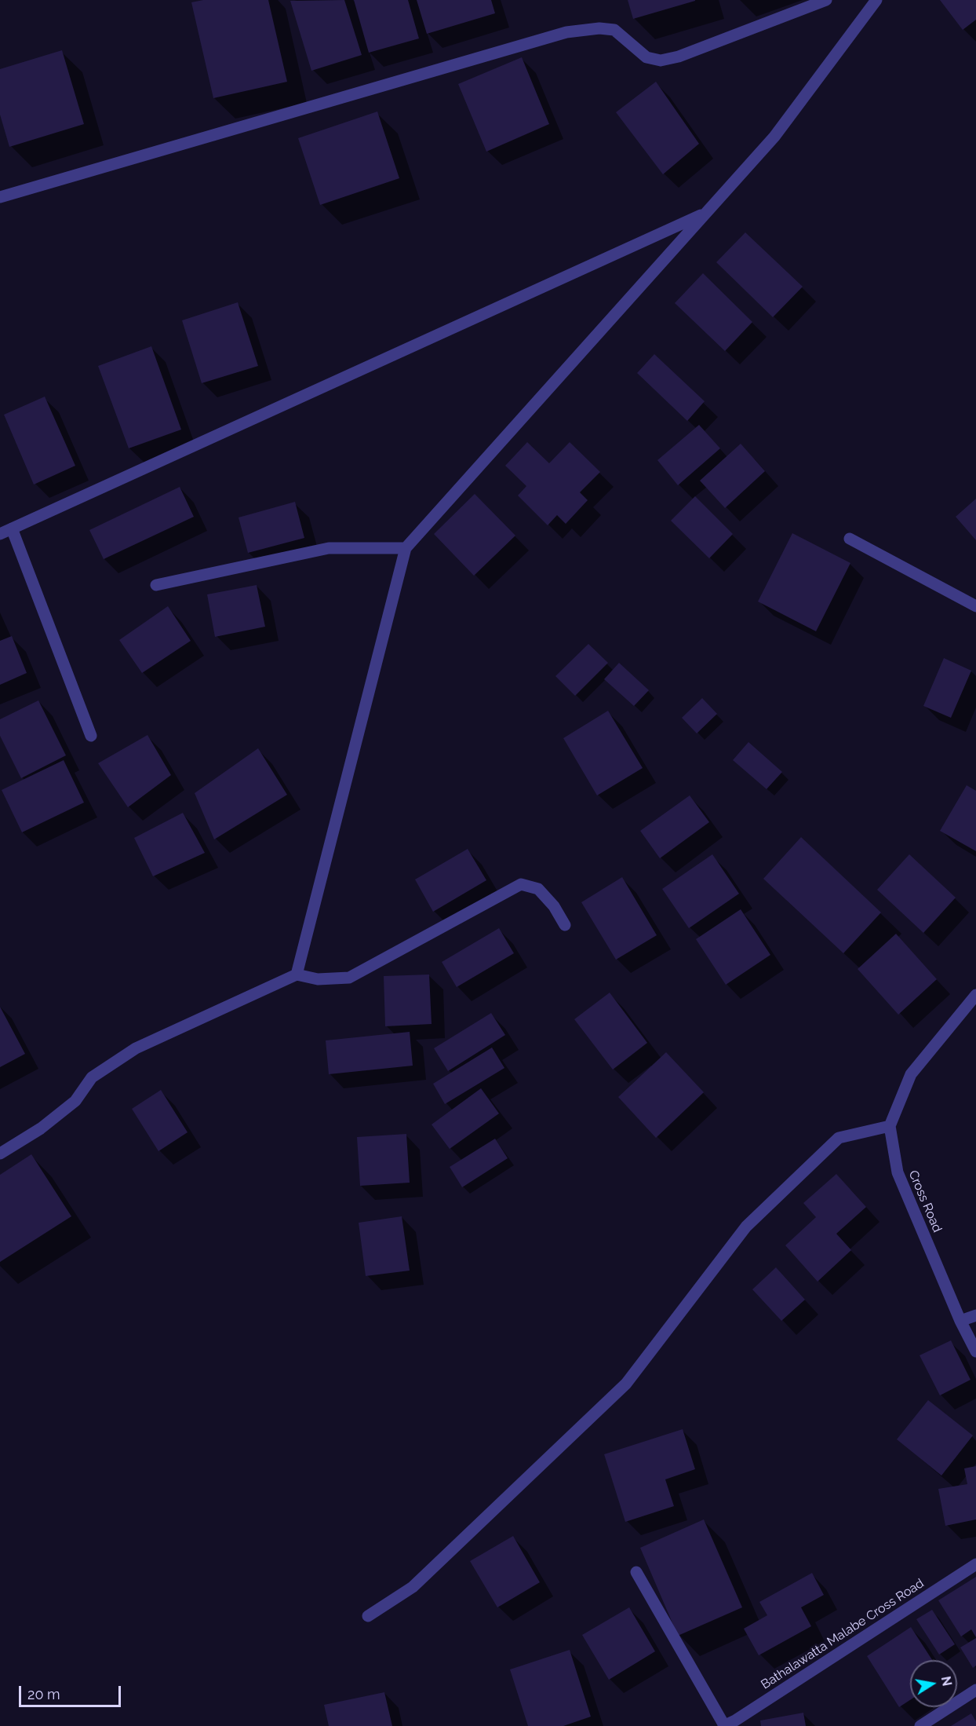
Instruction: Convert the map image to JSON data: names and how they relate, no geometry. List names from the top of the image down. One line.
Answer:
{"streets":{"street":["Cross Road","Bathalawatta Malabe Cross Road"]},"scale_bar":"20 m","north":"right"}
